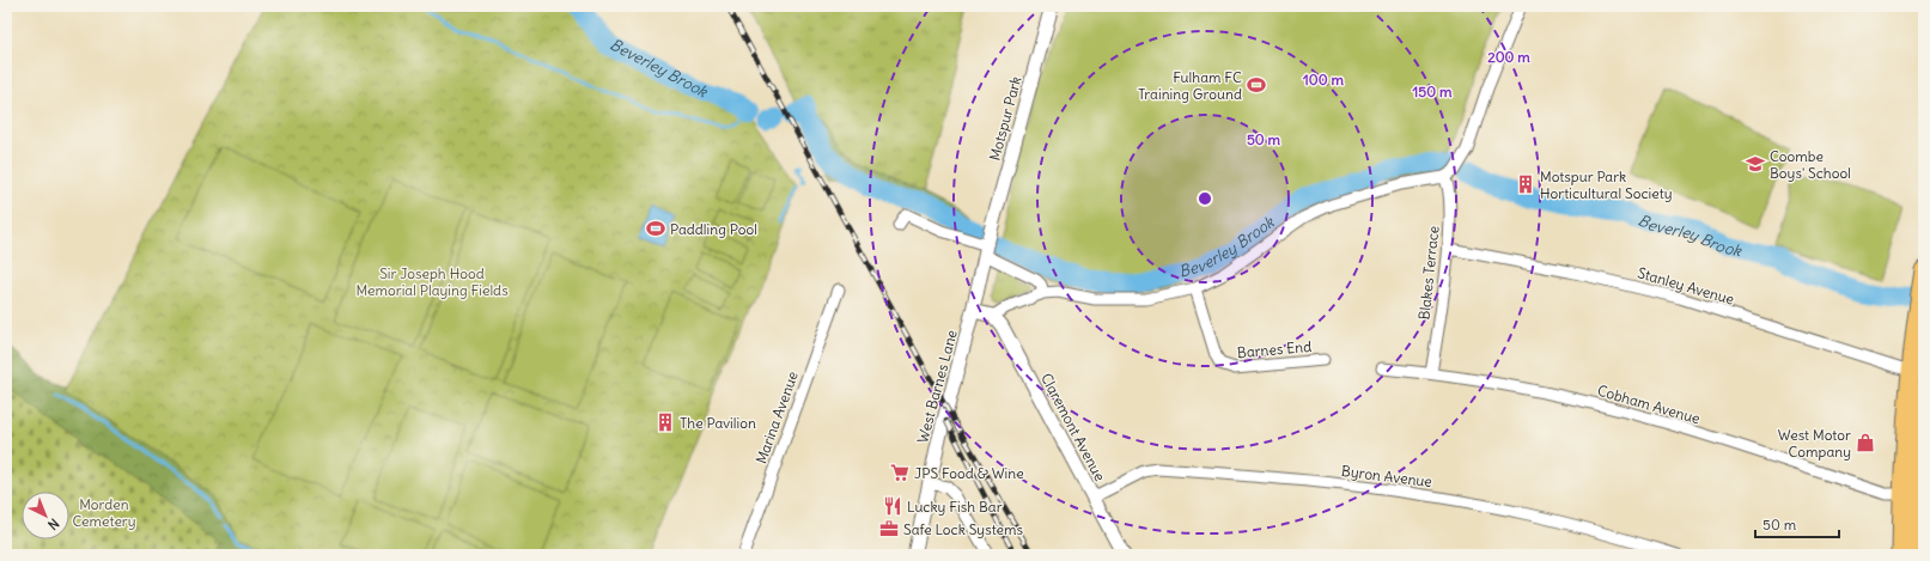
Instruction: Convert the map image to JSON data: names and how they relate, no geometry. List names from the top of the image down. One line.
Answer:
{"streets":{"street":["Motspur Park","Blakes Terrace","Stanley Avenue","Barnes End","West Barnes Lane","Cobham Avenue","Marina Avenue","Claremont Avenue","Byron Avenue"]},"crossings":[["Motspur Park","West Barnes Lane"],["Blakes Terrace","Stanley Avenue"],["Blakes Terrace","Cobham Avenue"],["Claremont Avenue","Byron Avenue"]],"water":["Beverley Brook"],"parks":["Sir Joseph Hood Memorial Playing Fields","Morden Cemetery"],"places":{"sports":["Fulham FC Training Ground","Paddling Pool"],"school or university":["Coombe Boys' School"],"building":["Motspur Park Horticultural Society","The Pavilion"],"shop":["West Motor Company"],"supermarket":["JPS Food & Wine"],"restaurant":["Lucky Fish Bar"],"office":["Safe Lock Systems"]},"scale_bar":"50 m","north":"bottom right","rings":["200 m","100 m","150 m","50 m"]}
